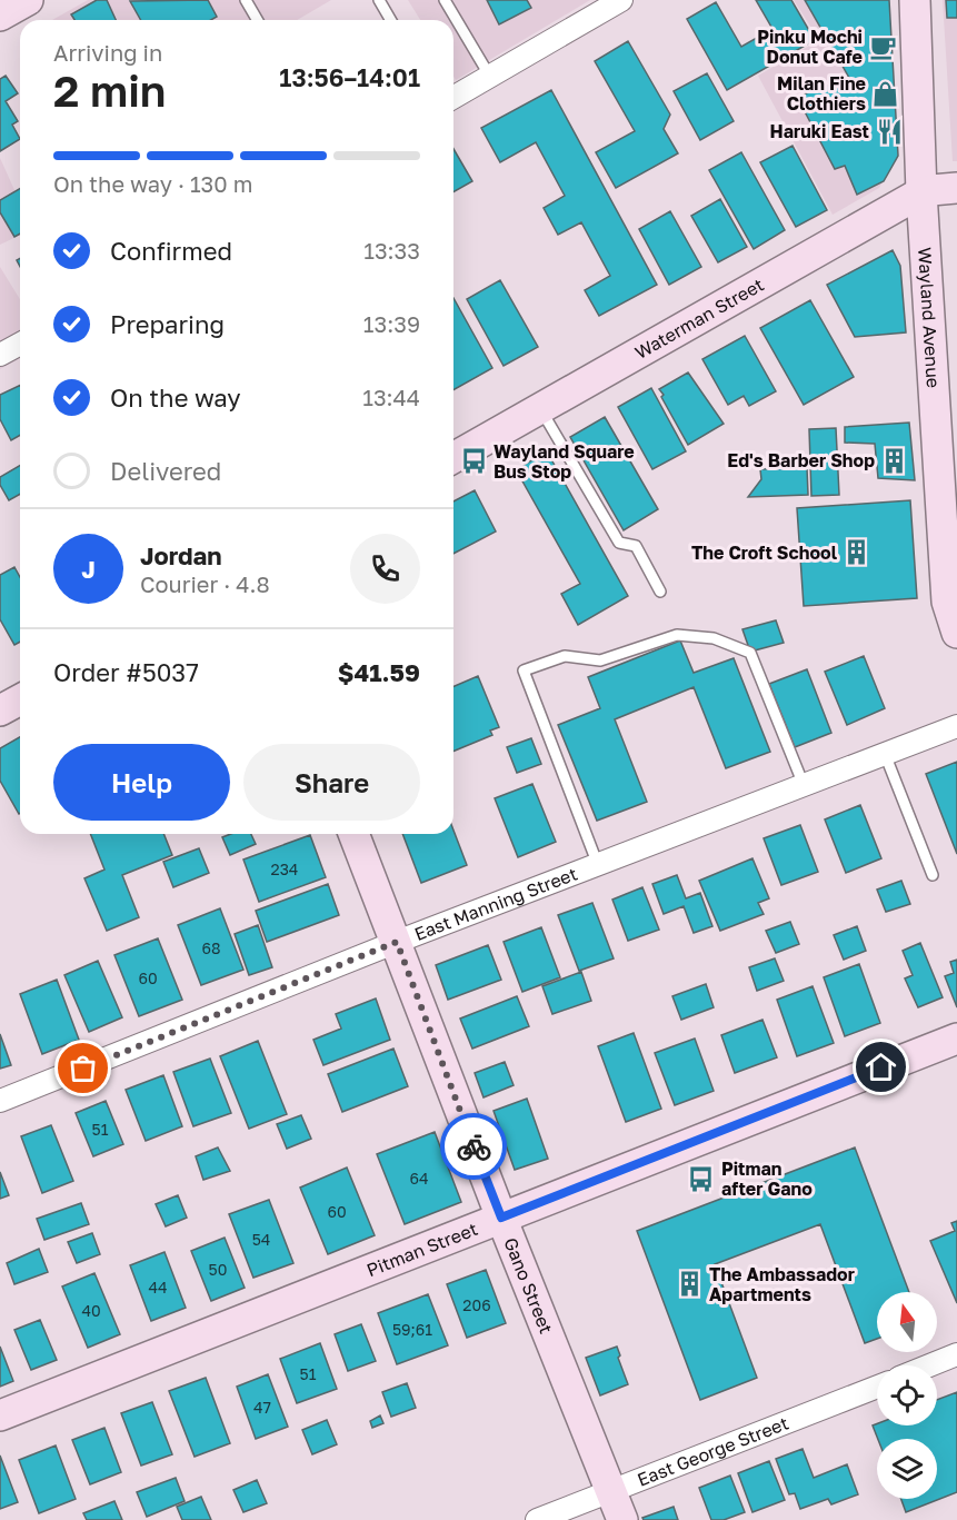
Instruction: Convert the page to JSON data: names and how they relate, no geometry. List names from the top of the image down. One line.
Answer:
{"streets":{"street":["Wayland Avenue","Waterman Street","East Manning Street","Pitman Street","Gano Street","East George Street"]},"crossings":[["Wayland Avenue","Waterman Street"],["East Manning Street","Gano Street"],["Pitman Street","Gano Street"],["Gano Street","East George Street"]],"places":{"cafe":["Pinku Mochi Donut Cafe"],"shop":["Milan Fine Clothiers"],"restaurant":["Haruki East"],"building":["Ed's Barber Shop","The Croft School","The Ambassador Apartments"],"bus stop":["Wayland Square Bus Stop","Pitman after Gano"]},"house_numbers":["234","68","60","51","64","60","54","50","44","206","40","59;61","51","47"],"north":"top","page":{"heading":["2 min","Arriving in","13:56–14:01"],"panel":["Jordan","Courier · 4.8","Order #5037","$41.59"],"bar":"On the way · 130 m","list":[["Confirmed","13:33"],["Preparing","13:39"],["On the way","13:44"],"Delivered"],"round":"J","buttons":["Help","Share"]}}
